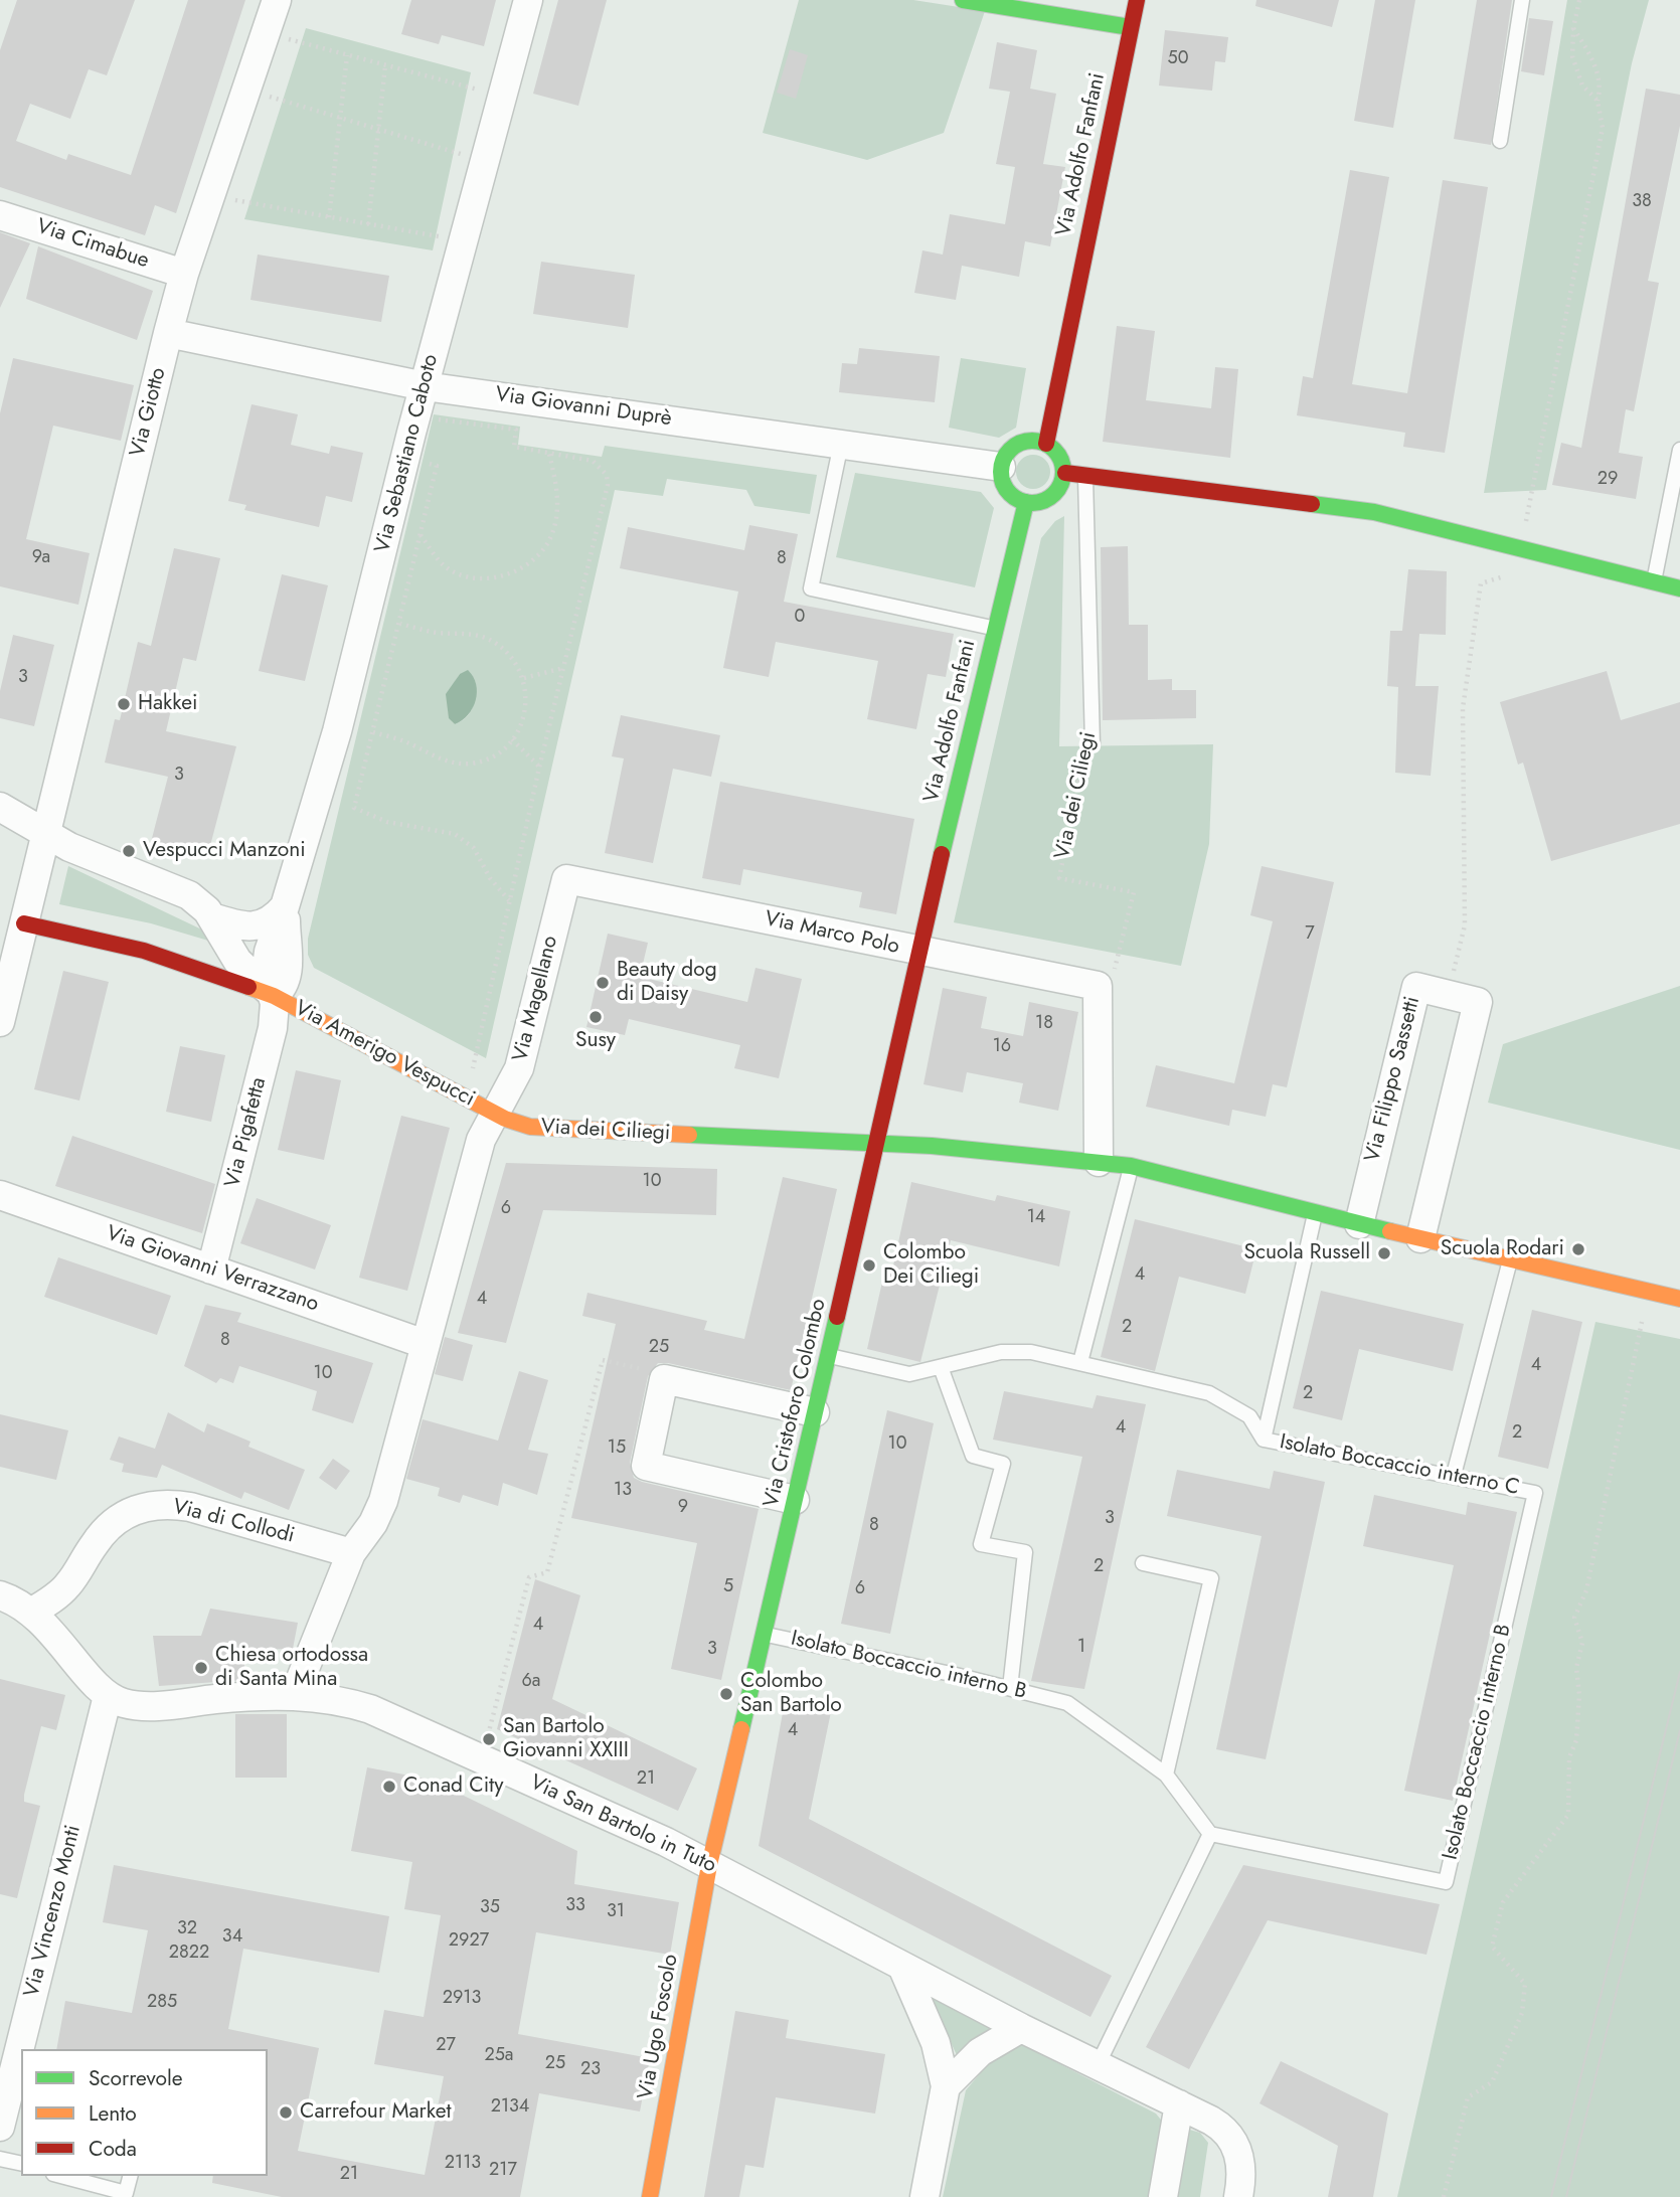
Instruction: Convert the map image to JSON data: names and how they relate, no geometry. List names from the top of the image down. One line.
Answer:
{"streets":{"street":["Via Adolfo Fanfani","Via Cimabue","Via Giovanni Duprè","Via Giotto","Via Sebastiano Caboto","Via dei Ciliegi","Via Marco Polo","Via Magellano","Via Amerigo Vespucci","Via Filippo Sassetti","Via Pigafetta","Via Giovanni Verrazzano","Via Cristoforo Colombo","Via di Collodi","Via San Bartolo in Tuto","Via Vincenzo Monti","Via Ugo Foscolo"],"lane":["Isolato Boccaccio interno C","Isolato Boccaccio interno B"]},"crossings":[["Via Adolfo Fanfani","Via Giovanni Duprè"],["Via Adolfo Fanfani","Via Marco Polo"],["Via Adolfo Fanfani","Via Cristoforo Colombo"],["Via Cimabue","Via Giotto"],["Via Giovanni Duprè","Via Giotto"],["Via Giovanni Duprè","Via Sebastiano Caboto"],["Via Giotto","Via Amerigo Vespucci"],["Via Sebastiano Caboto","Via Amerigo Vespucci"],["Via Sebastiano Caboto","Via Pigafetta"],["Via dei Ciliegi","Via Marco Polo"],["Via dei Ciliegi","Via Magellano"],["Via dei Ciliegi","Via Amerigo Vespucci"],["Via dei Ciliegi","Via Cristoforo Colombo"],["Via Marco Polo","Via Magellano"],["Via Marco Polo","Via Cristoforo Colombo"],["Via Magellano","Via Amerigo Vespucci"],["Via Amerigo Vespucci","Via Pigafetta"],["Via Pigafetta","Via Giovanni Verrazzano"],["Via Cristoforo Colombo","Isolato Boccaccio interno C"],["Via Cristoforo Colombo","Isolato Boccaccio interno B"],["Via Cristoforo Colombo","Via San Bartolo in Tuto"],["Via Cristoforo Colombo","Via Ugo Foscolo"],["Isolato Boccaccio interno C","Isolato Boccaccio interno B"],["Via San Bartolo in Tuto","Via Vincenzo Monti"],["Via San Bartolo in Tuto","Via Ugo Foscolo"]],"places":["Hakkei","Vespucci Manzoni","Beauty dog di Daisy","Susy","Scuola Rodari","Scuola Russell","Colombo Dei Ciliegi","Chiesa ortodossa di Santa Mina","Colombo San Bartolo","San Bartolo Giovanni XXIII","Conad City","Carrefour Market"],"house_numbers":["50","38","29","9a","8","0","3","3","7","18","16","10","6","14","4","4","2","8","25","4","10","2","4","2","10","15","13","9","3","8","2","5","6","4","1","3","6a","4","21","33","35","31","32","34","2927","2822","2913","285","27","25a","25","23","2134","2113","217","21"],"legend":["Scorrevole","Lento","Coda"]}
